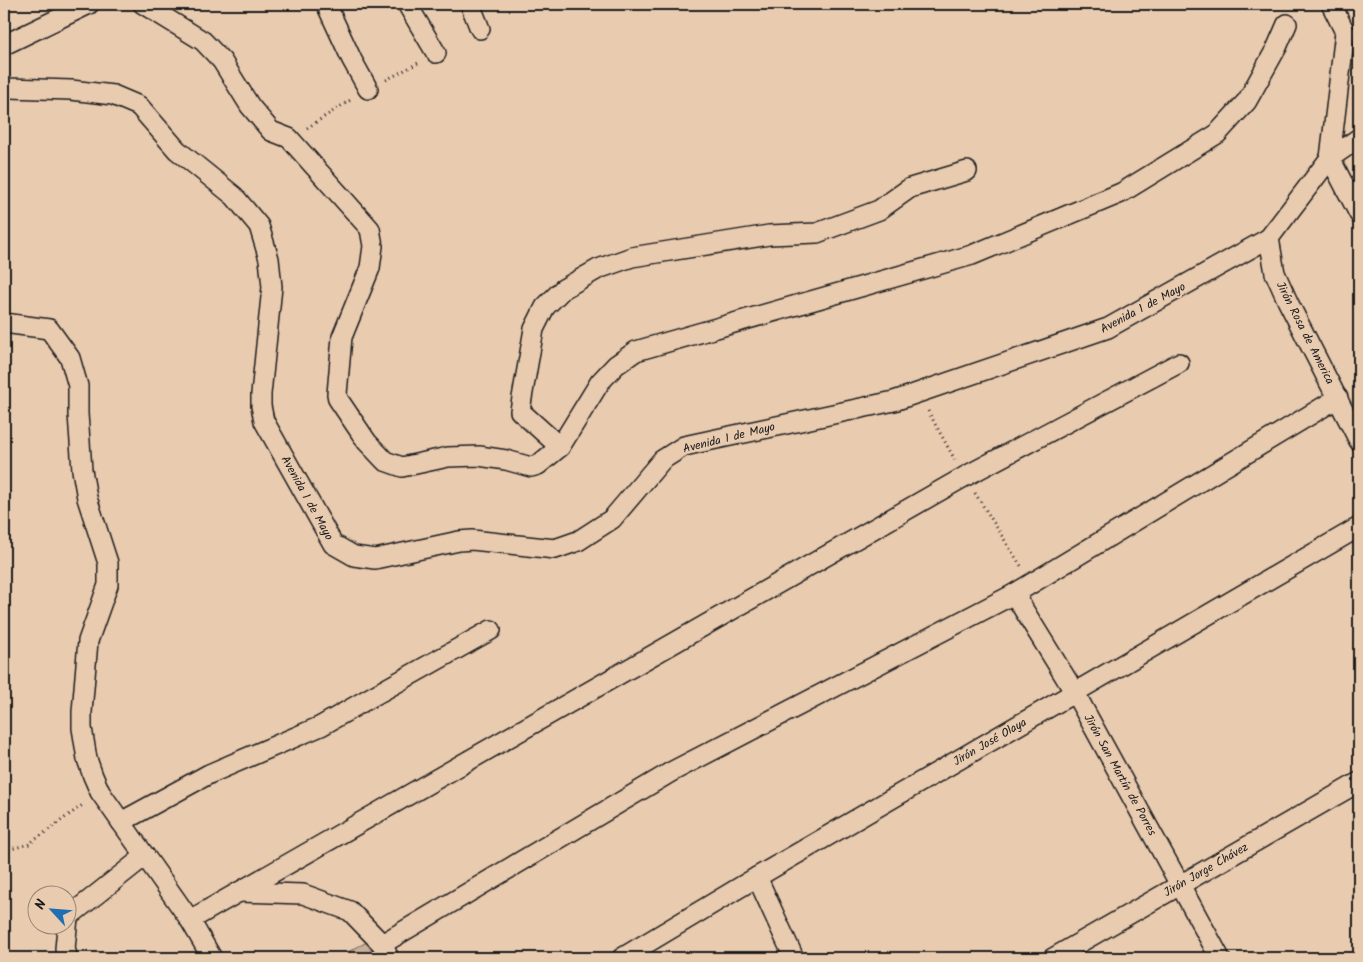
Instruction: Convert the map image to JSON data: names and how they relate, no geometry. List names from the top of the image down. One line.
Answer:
{"streets":{"street":["Avenida 1 de Mayo","Jirón Rosa de America","Jirón José Olaya","Jirón San Martín de Porres","Jirón Jorge Chávez"]},"crossings":[["Avenida 1 de Mayo","Jirón Rosa de America"],["Jirón José Olaya","Jirón San Martín de Porres"],["Jirón San Martín de Porres","Jirón Jorge Chávez"]],"north":"top left"}
